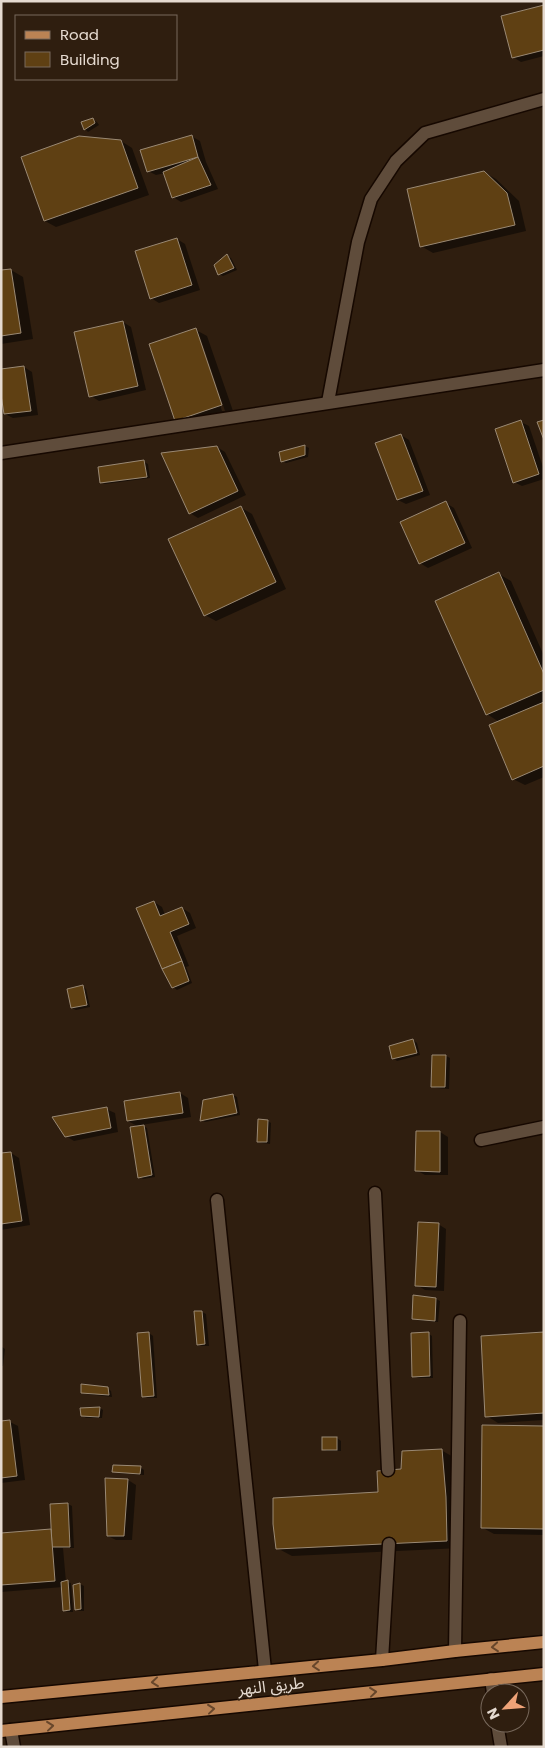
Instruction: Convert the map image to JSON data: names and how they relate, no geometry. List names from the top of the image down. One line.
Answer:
{"streets":{"main road":["طريق النهر"]},"legend":["Road","Building"],"north":"bottom left"}
